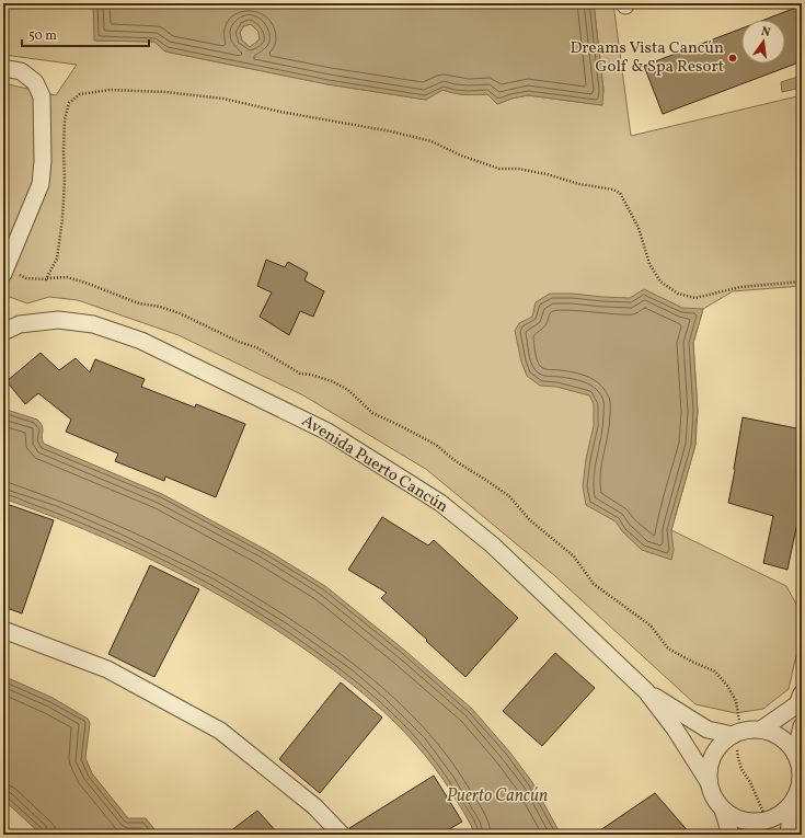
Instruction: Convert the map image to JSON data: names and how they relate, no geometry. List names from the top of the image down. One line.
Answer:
{"streets":{"street":["Avenida Puerto Cancún"]},"water":["Puerto Cancún"],"places":["Dreams Vista Cancún Golf & Spa Resort"],"scale_bar":"50 m","north":"top"}
